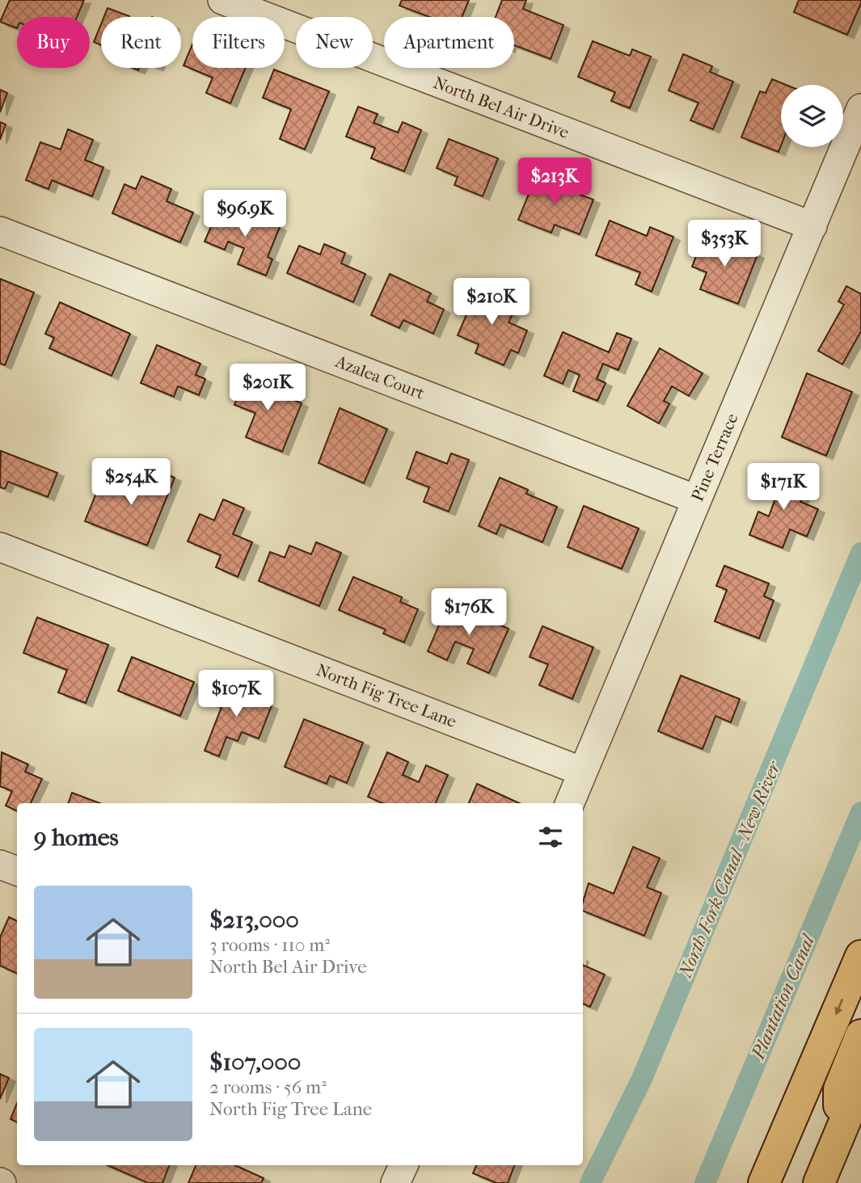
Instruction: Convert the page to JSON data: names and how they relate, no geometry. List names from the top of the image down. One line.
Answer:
{"streets":{"street":["North Bel Air Drive","Azalea Court","Pine Terrace","North Fig Tree Lane"]},"crossings":[["North Bel Air Drive","Pine Terrace"],["Azalea Court","Pine Terrace"],["Pine Terrace","North Fig Tree Lane"]],"water":["North Fork Canal - New River","Plantation Canal"],"page":{"chip":["Buy","Rent","Filters","New","Apartment"],"price":["$213K","$96.9K","$353K","$210K","$201K","$254K","$171K","$176K","$107K"],"heading":"9 homes","list":[{"name":"$213,000","note":"3 rooms · 110 m² · North Bel Air Drive"},{"name":"$107,000","note":"2 rooms · 56 m² · North Fig Tree Lane"}]}}
